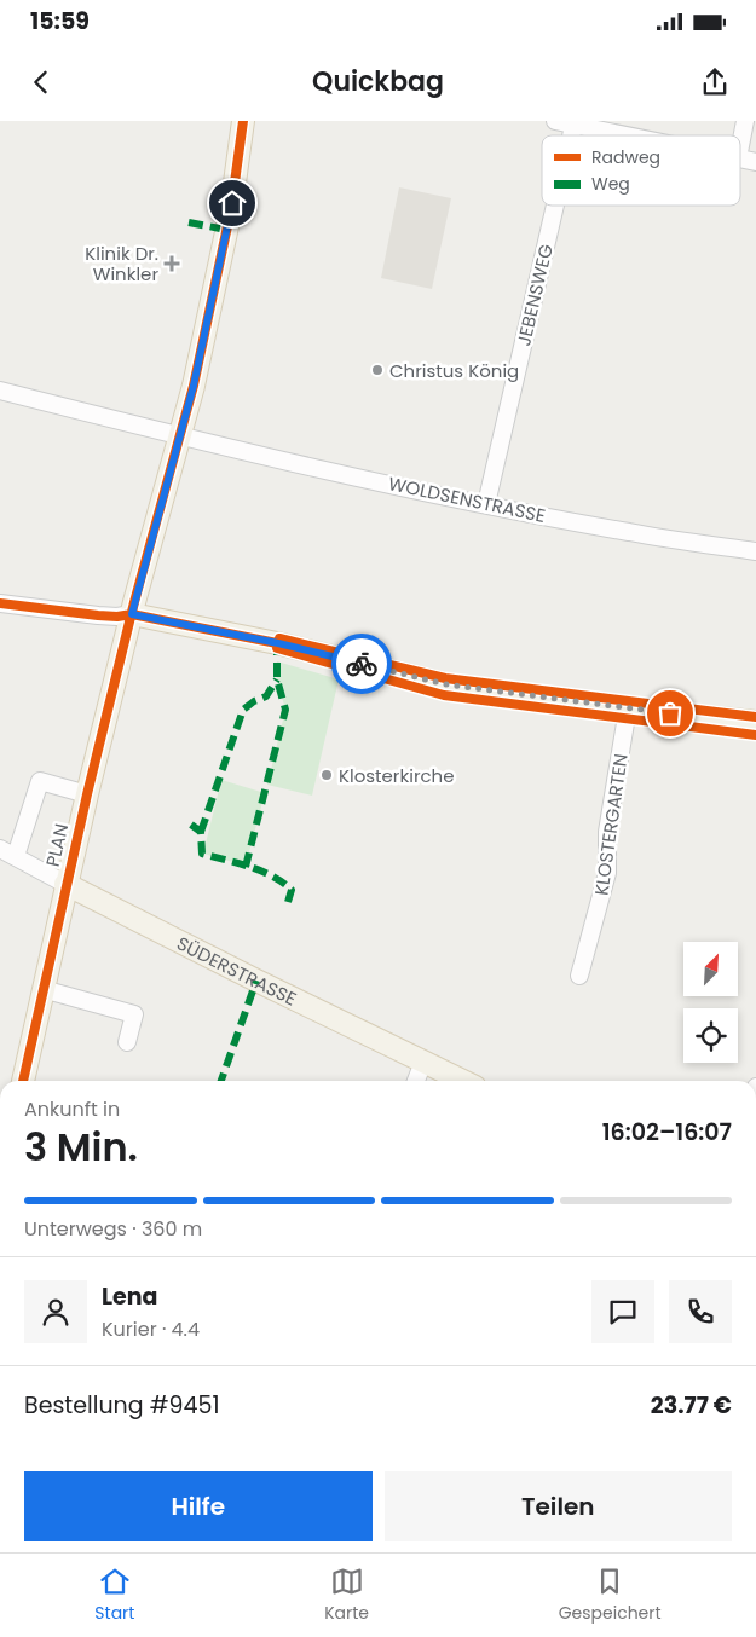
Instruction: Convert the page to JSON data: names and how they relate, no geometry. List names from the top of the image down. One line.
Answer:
{"streets":{"main road":["PLAN","SÜDERSTRASSE"],"street":["JEBENSWEG","WOLDSENSTRASSE","KLOSTERGARTEN"]},"crossings":[["JEBENSWEG","WOLDSENSTRASSE"],["WOLDSENSTRASSE","PLAN"],["PLAN","SÜDERSTRASSE"]],"places":{"health":["Klinik Dr. Winkler"],"other":["Christus König","Klosterkirche"]},"legend":["Radweg","Weg"],"north":"top right","page":{"status":"15:59","header":"Quickbag","heading":["3 Min.","Ankunft in","16:02–16:07"],"panel":["Lena","Kurier · 4.4","Bestellung #9451","23.77 €"],"bar":"Unterwegs · 360 m","buttons":["Hilfe","Teilen"],"tabs":["Start","Karte","Gespeichert"]}}
